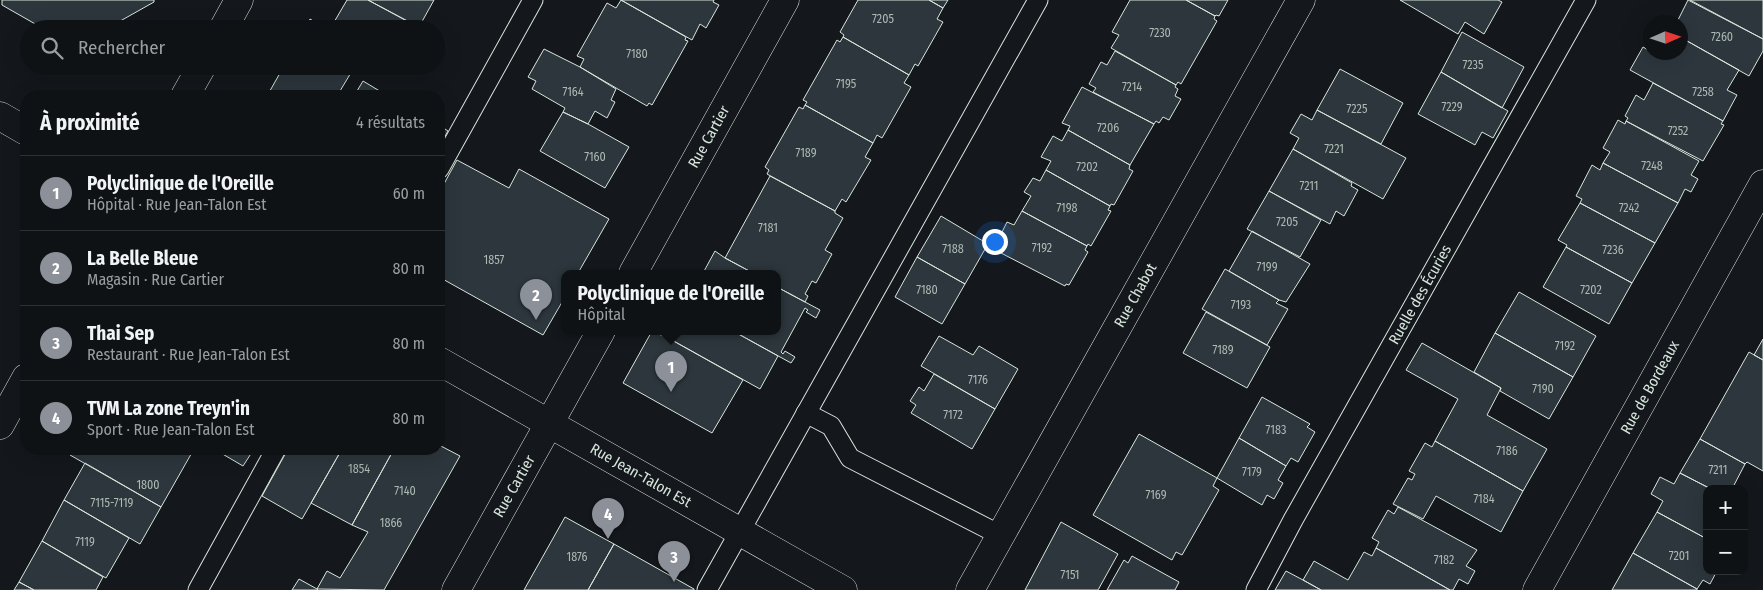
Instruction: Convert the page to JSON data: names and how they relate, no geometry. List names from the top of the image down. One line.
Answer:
{"streets":{"street":["Rue Cartier","Rue Chabot","Rue de Bordeaux","Rue Jean-Talon Est"],"lane":["Ruelle des Écuries"]},"crossings":[["Rue Cartier","Rue Jean-Talon Est"]],"house_numbers":["7205","7230","7260","7180","7235","7195","7214","7164","7258","7229","7225","7206","7252","7221","7189","7160","7248","7202","7211","7198","7242","7205","7181","7192","7188","7236","1857","7199","7180","7202","7193","7192","7189","7176","7190","7172","7183","7186","1854","7211","7179","1800","7140","7169","7184","7115-7119","1866","7119","7201","1876","7182","7151"],"north":"right","page":{"search":"Rechercher","heading":["À proximité","4 résultats"],"list":[{"mark":"1","name":"Polyclinique de l'Oreille","note":"Hôpital · Rue Jean-Talon Est","value":"60 m"},{"mark":"2","name":"La Belle Bleue","note":"Magasin · Rue Cartier","value":"80 m"},{"mark":"3","name":"Thai Sep","note":"Restaurant · Rue Jean-Talon Est","value":"80 m"},{"mark":"4","name":"TVM La zone Treyn'in","note":"Sport · Rue Jean-Talon Est","value":"80 m"}],"popup":["Polyclinique de l'Oreille","Hôpital"],"pins":["2","1","4","3"],"map_buttons":["+","−"]}}
